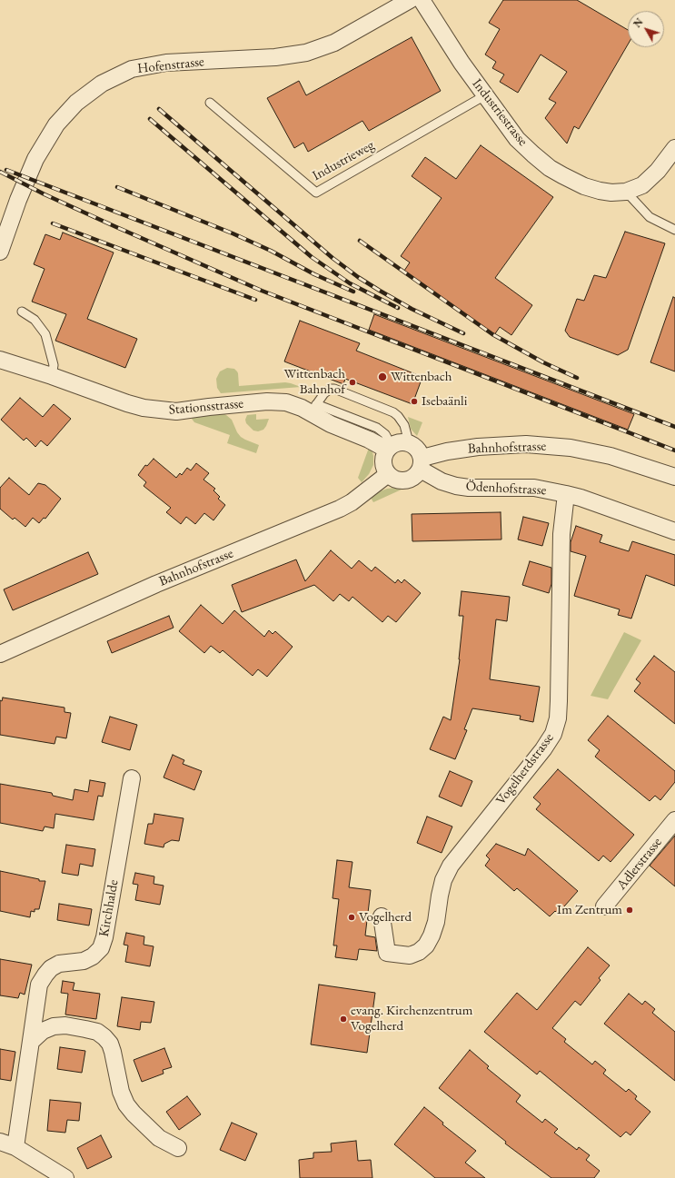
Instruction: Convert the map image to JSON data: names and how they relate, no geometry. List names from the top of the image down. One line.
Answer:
{"streets":{"street":["Hofenstrasse","Industriestrasse","Stationsstrasse","Bahnhofstrasse","Ödenhofstrasse","Vogelherdstrasse","Adlerstrasse","Kirchhalde"],"lane":["Industrieweg"]},"crossings":[["Industriestrasse","Industrieweg"],["Stationsstrasse","Bahnhofstrasse"],["Stationsstrasse","Ödenhofstrasse"],["Bahnhofstrasse","Ödenhofstrasse"],["Ödenhofstrasse","Vogelherdstrasse"]],"places":["Wittenbach","Wittenbach Bahnhof","Isebaänli","Im Zentrum","Vogelherd","evang. Kirchenzentrum Vogelherd"],"north":"top left"}
